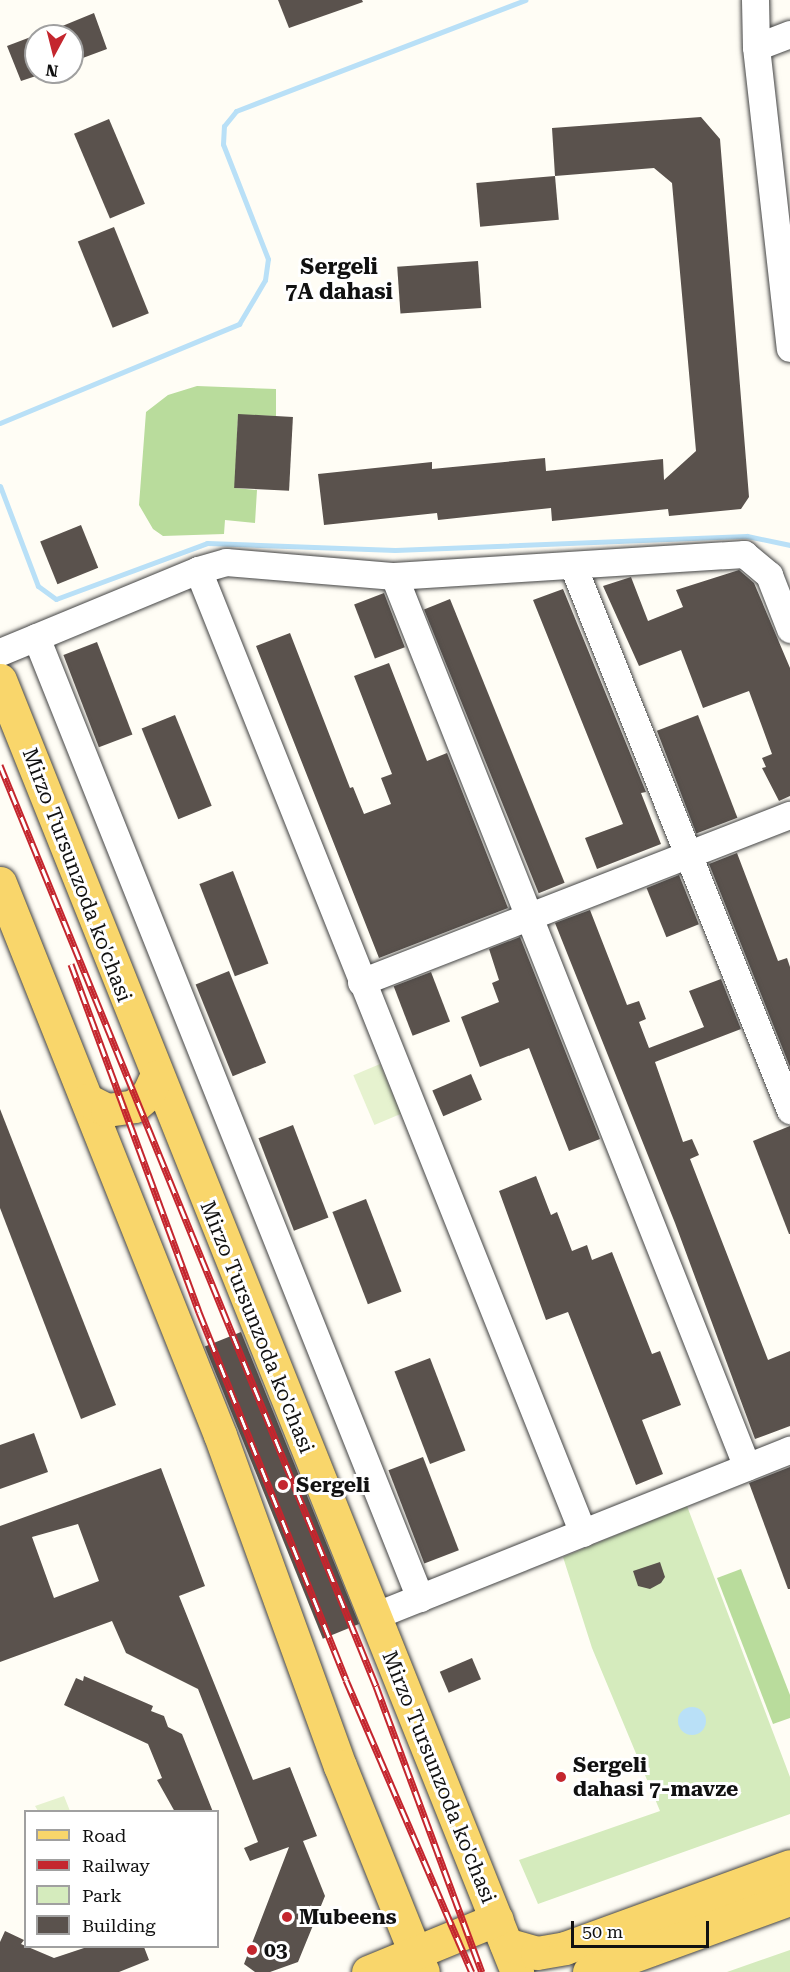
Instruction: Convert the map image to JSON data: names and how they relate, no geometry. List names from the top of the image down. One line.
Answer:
{"streets":{"main road":["Mirzo Tursunzoda ko'chasi"]},"districts":["Sergeli 7A dahasi"],"places":["Sergeli","Sergeli dahasi 7-mavze","Mubeens","03"],"legend":["Road","Railway","Park","Building"],"scale_bar":"50 m","north":"bottom"}
